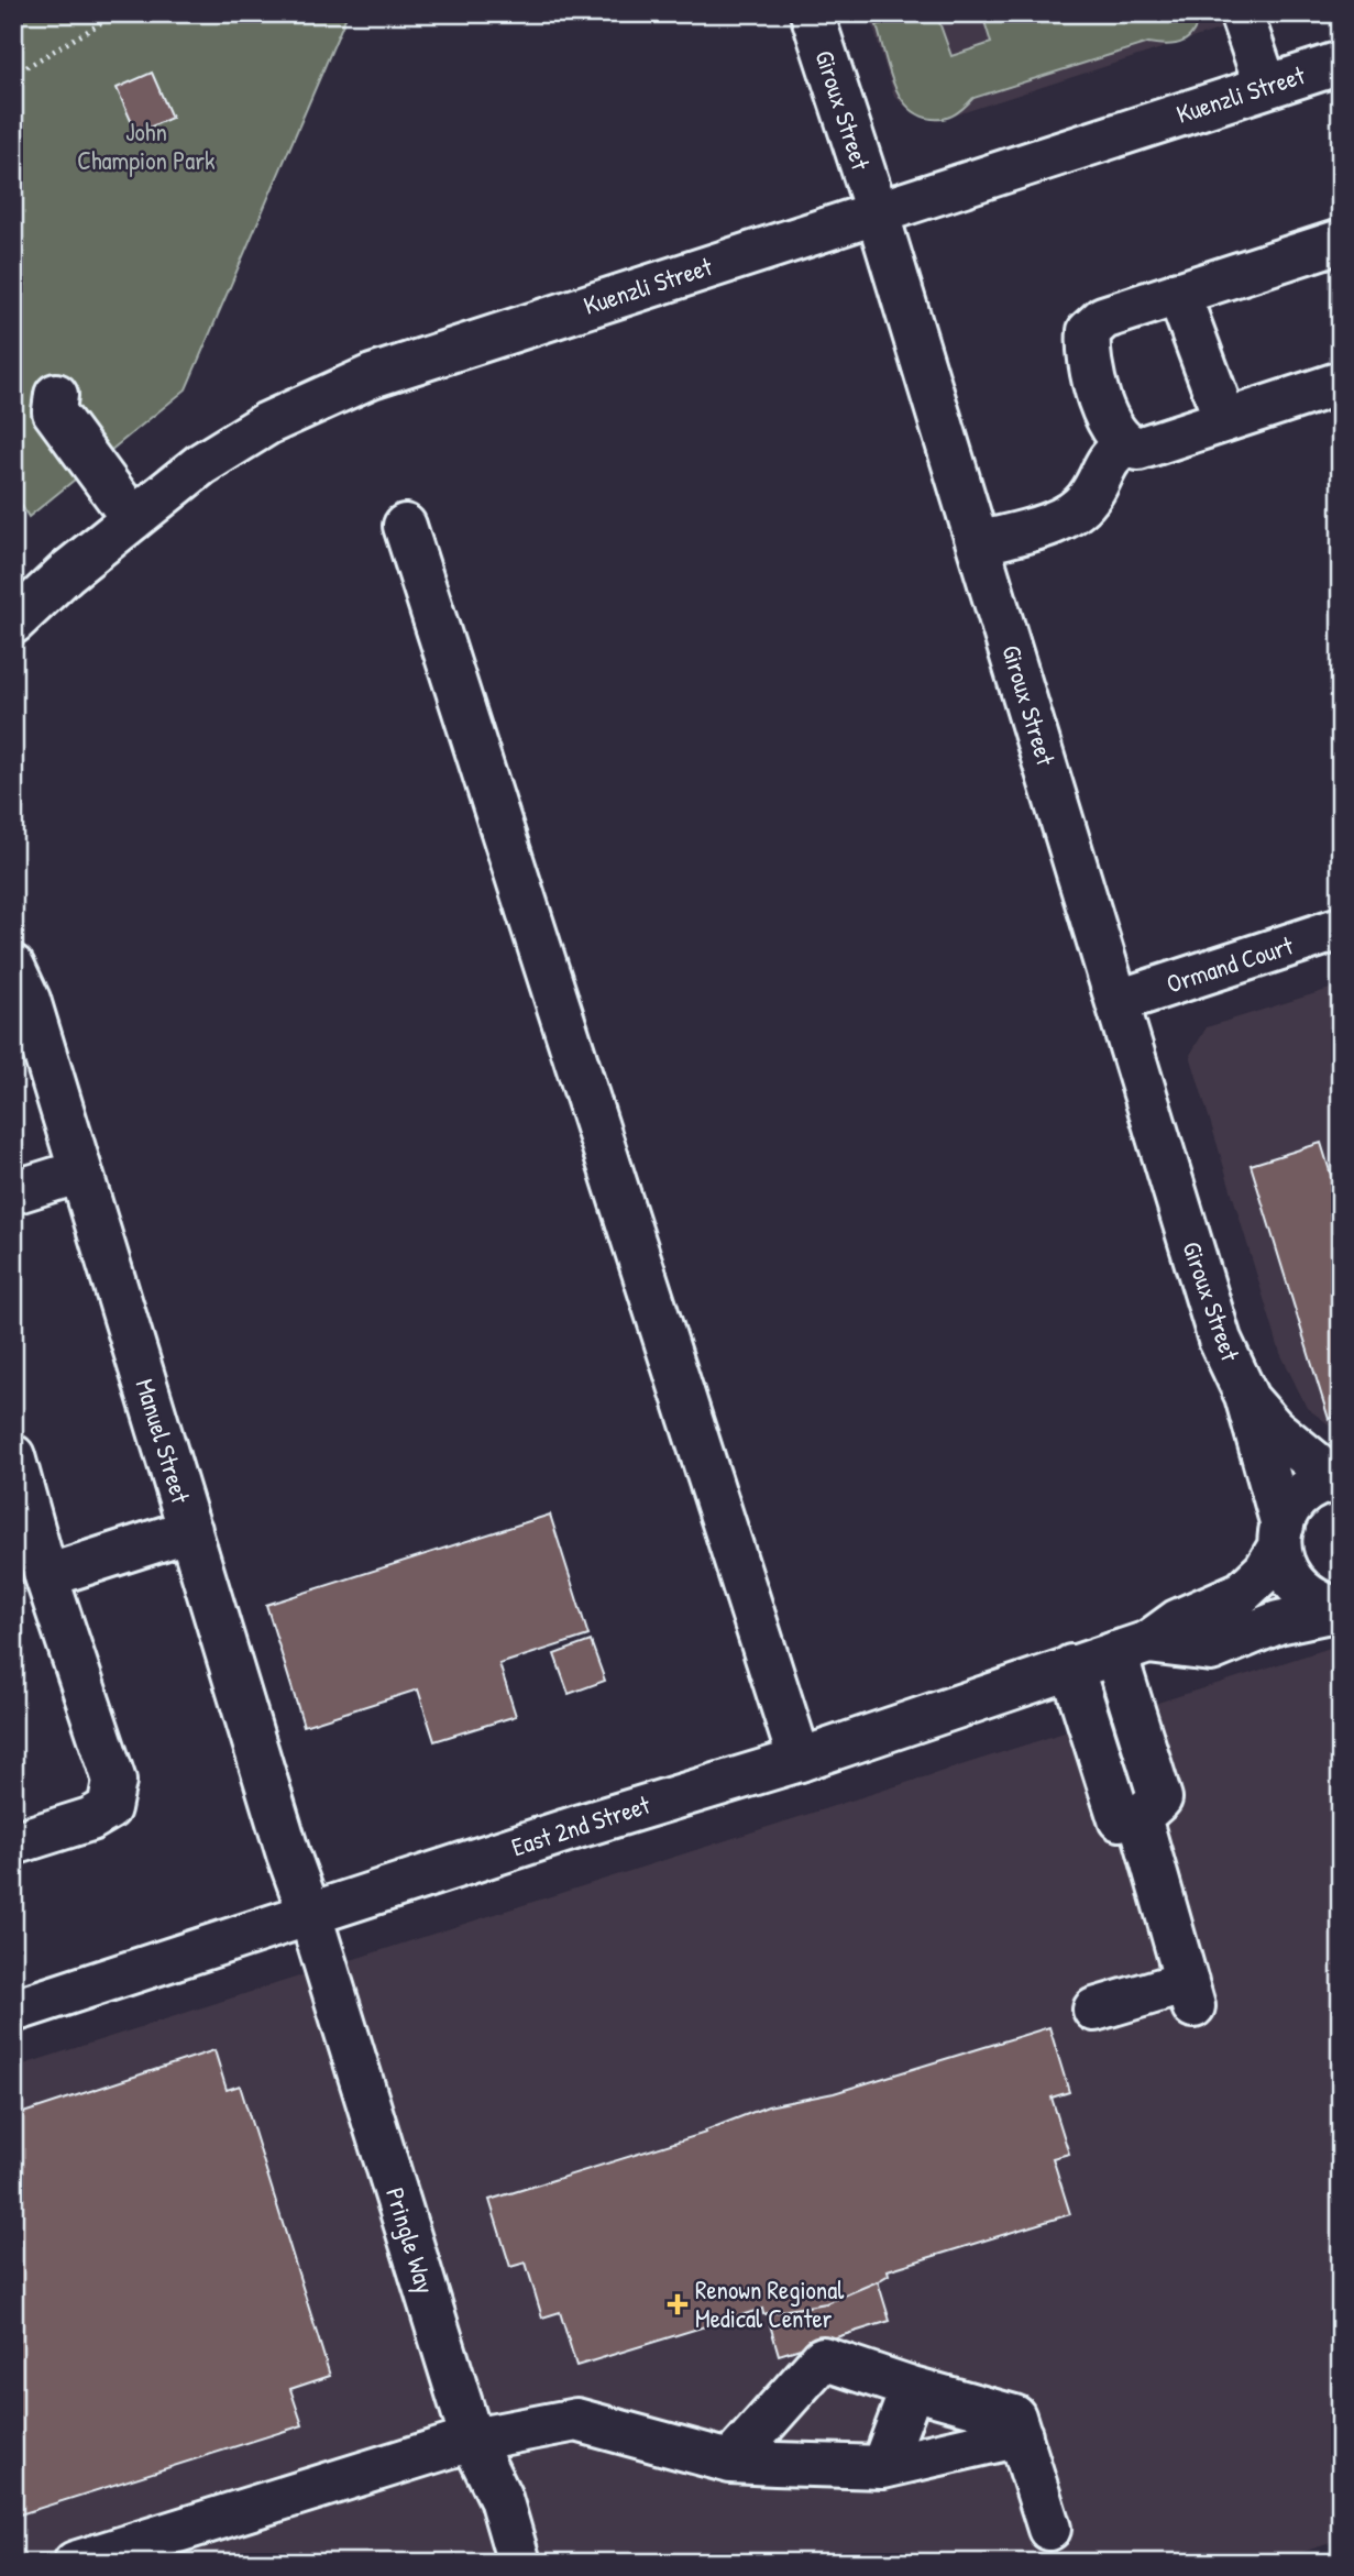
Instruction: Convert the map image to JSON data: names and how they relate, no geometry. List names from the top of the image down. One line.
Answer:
{"streets":{"street":["Kuenzli Street","Giroux Street","Ormand Court","Manuel Street","East 2nd Street","Pringle Way"]},"crossings":[["Kuenzli Street","Giroux Street"],["Giroux Street","Ormand Court"],["Giroux Street","East 2nd Street"],["Manuel Street","East 2nd Street"],["Manuel Street","Pringle Way"],["East 2nd Street","Pringle Way"]],"parks":["John Champion Park"],"places":{"health":["Renown Regional Medical Center"]}}
